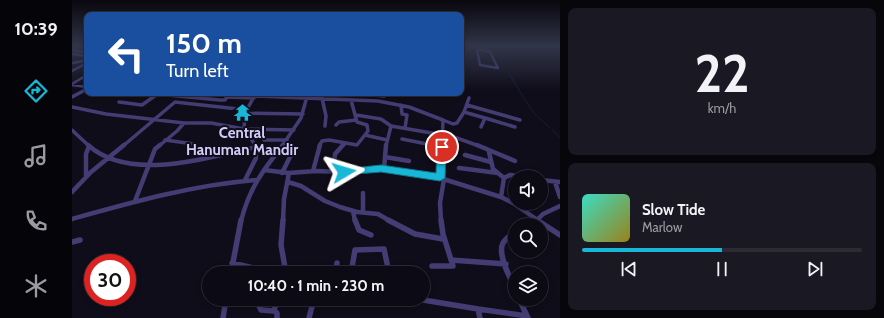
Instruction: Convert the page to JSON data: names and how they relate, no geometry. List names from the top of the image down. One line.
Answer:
{"places":{"temple":["Central Hanuman Mandir"]},"page":{"tabs":"10:39","tile":["22","km/h"],"turn":["150 m","Turn left"],"song":["Slow Tide","Marlow"],"limit":"30","trip":"10:40 · 1 min · 230 m"}}
